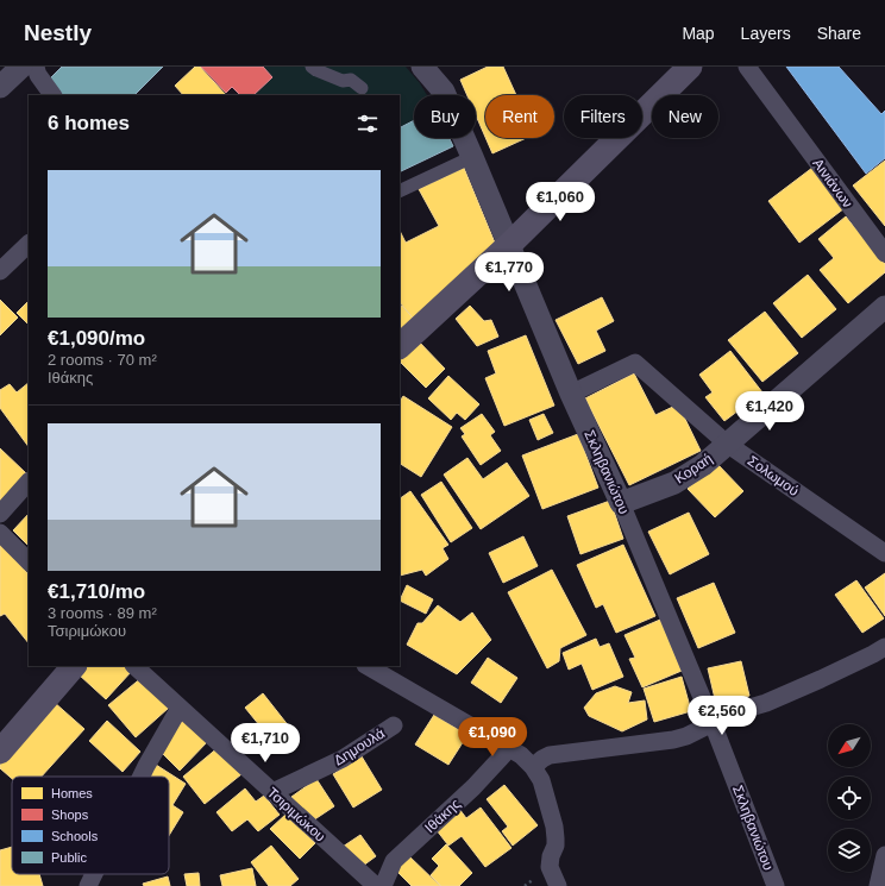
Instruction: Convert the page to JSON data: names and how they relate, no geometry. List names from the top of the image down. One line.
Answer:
{"streets":{"street":["Αινιάνων","Κοραή","Σκληβανιώτου","Σολωμού","Δημουλά","Τσιριμώκου","Ιθάκης"]},"crossings":[["Κοραή","Σκληβανιώτου"],["Κοραή","Σολωμού"],["Σκληβανιώτου","Σολωμού"],["Δημουλά","Τσιριμώκου"]],"legend":["Homes","Shops","Schools","Public"],"north":"bottom left","page":{"header":"Nestly","nav":["Map","Layers","Share"],"chip":["Buy","Rent","Filters","New"],"heading":"6 homes","list":[{"name":"€1,090/mo","note":"2 rooms · 70 m² · Ιθάκης"},{"name":"€1,710/mo","note":"3 rooms · 89 m² · Τσιριμώκου"}],"price":["€1,060","€1,770","€1,420","€2,560","€1,090","€1,710"]}}
